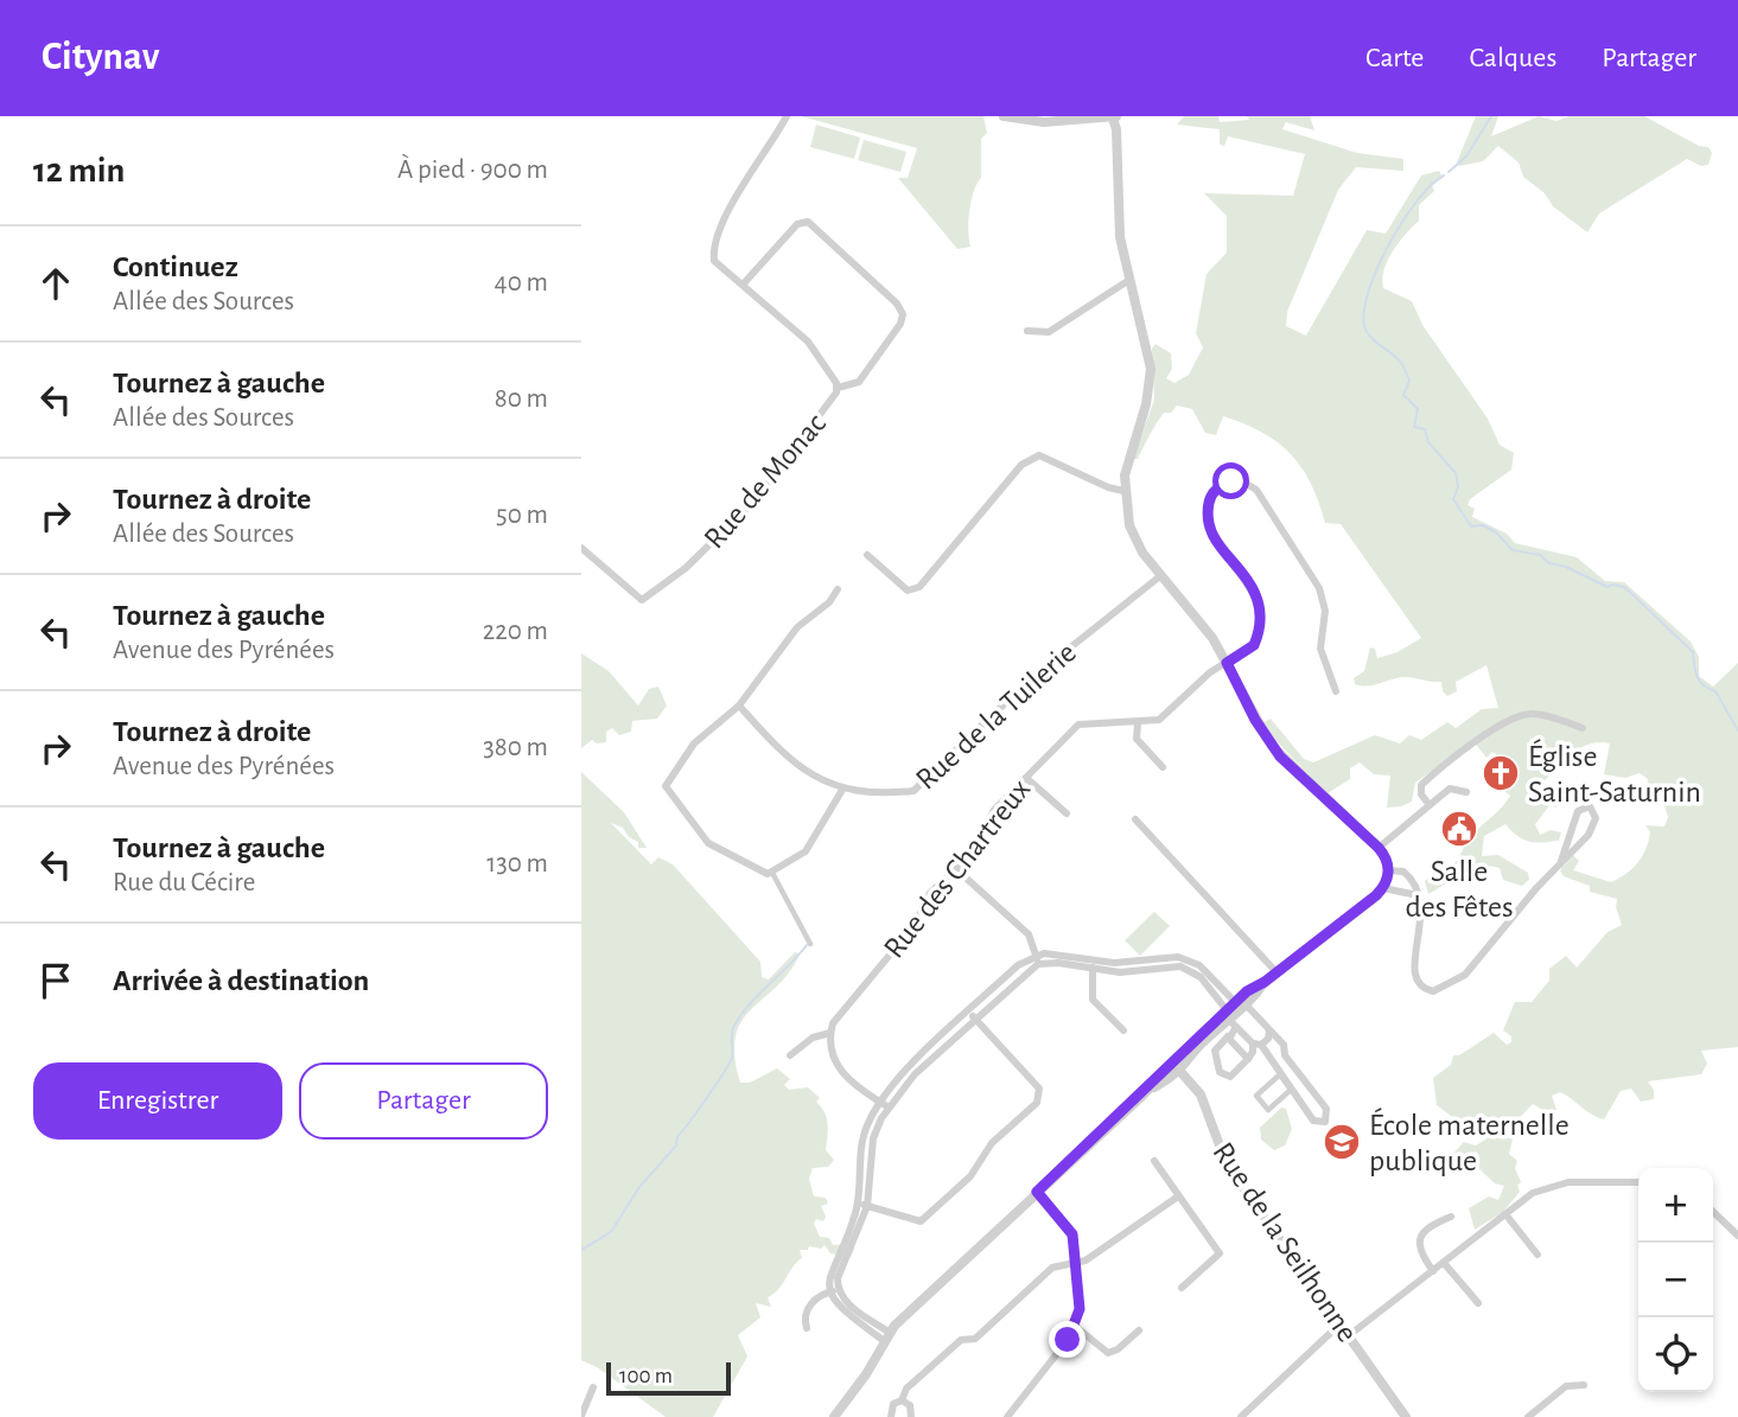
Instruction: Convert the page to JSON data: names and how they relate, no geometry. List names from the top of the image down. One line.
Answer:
{"streets":{"street":["Rue de Monac","Rue de la Tuilerie","Rue des Chartreux","Rue de la Seilhonne"]},"places":{"church":["Église Saint-Saturnin"],"public building":["Salle des Fêtes"],"school or university":["École maternelle publique"]},"scale_bar":"100 m","page":{"header":"Citynav","nav":["Carte","Calques","Partager"],"heading":["12 min","À pied · 900 m"],"list":[["Continuez","Allée des Sources","40 m"],["Tournez à gauche","Allée des Sources","80 m"],["Tournez à droite","Allée des Sources","50 m"],["Tournez à gauche","Avenue des Pyrénées","220 m"],["Tournez à droite","Avenue des Pyrénées","380 m"],["Tournez à gauche","Rue du Cécire","130 m"],"Arrivée à destination"],"buttons":["Enregistrer","Partager"],"map_buttons":["+","−"],"scale":"100 m"}}
